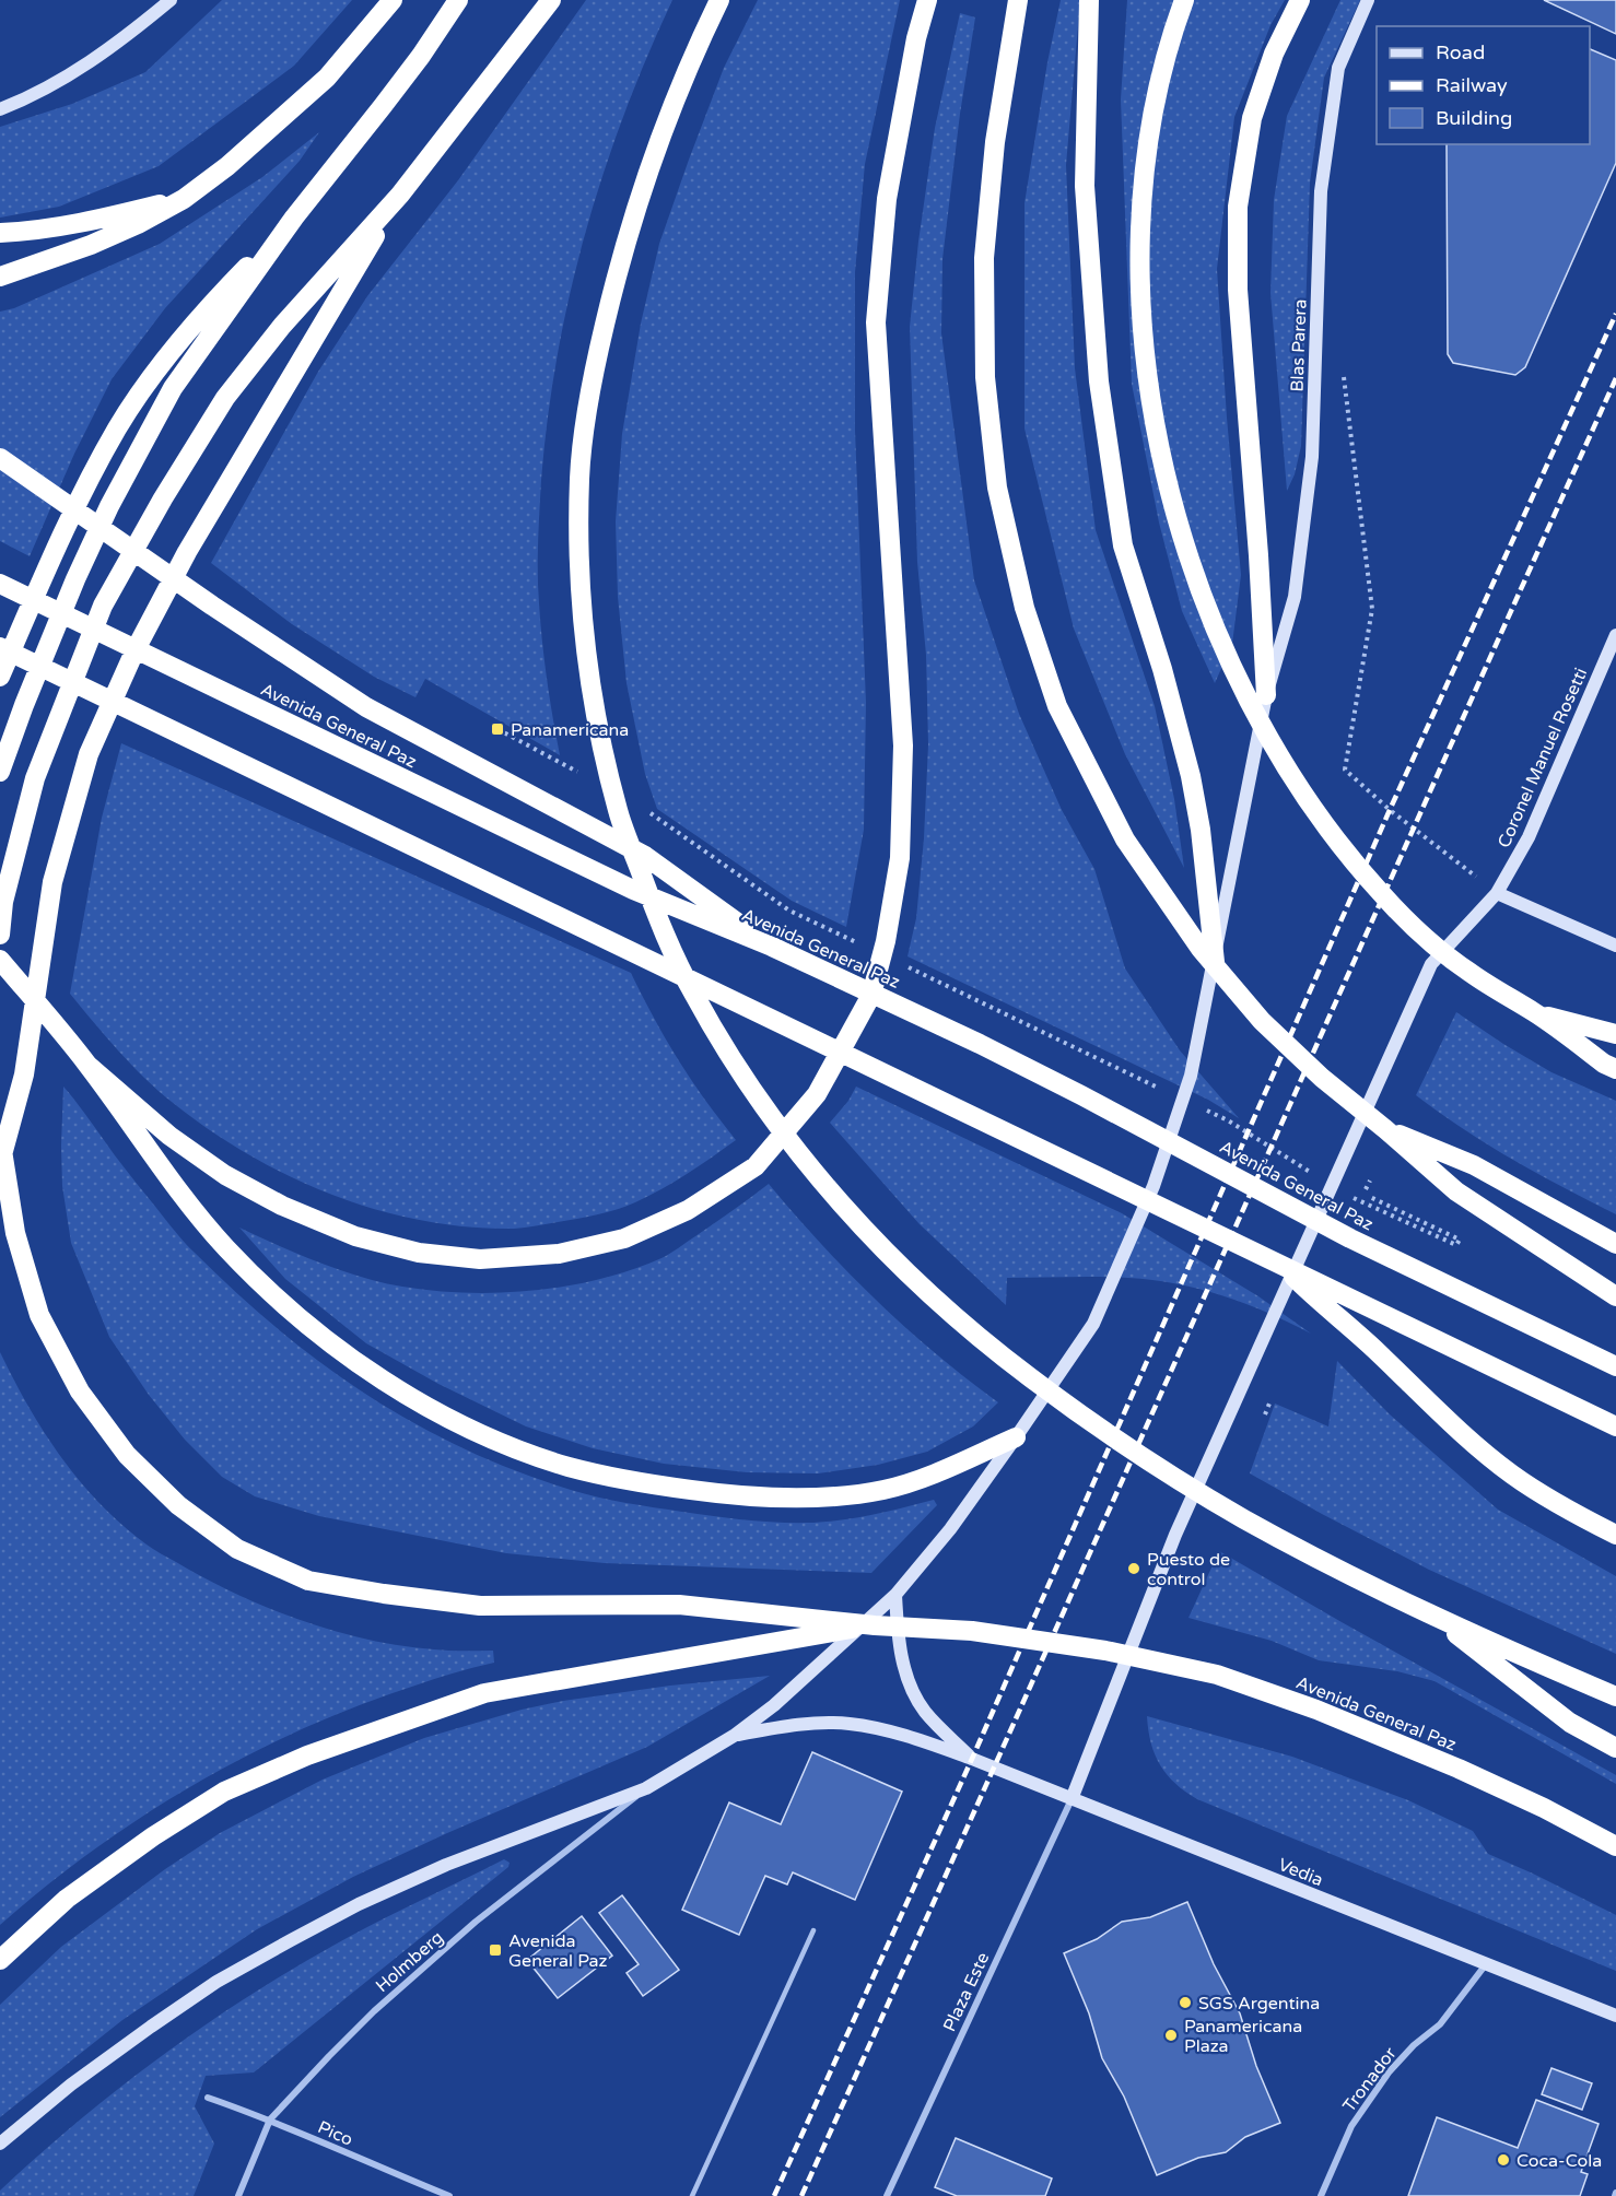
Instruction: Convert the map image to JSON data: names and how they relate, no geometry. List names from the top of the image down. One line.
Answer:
{"streets":{"highway":["Avenida General Paz"],"street":["Blas Parera","Coronel Manuel Rosetti","Vedia","Holmberg","Plaza Este","Tronador","Pico"]},"crossings":[["Blas Parera","Vedia"],["Blas Parera","Holmberg"],["Coronel Manuel Rosetti","Vedia"],["Coronel Manuel Rosetti","Plaza Este"],["Vedia","Plaza Este"],["Vedia","Tronador"],["Holmberg","Pico"]],"places":{"transit":["Panamericana","Avenida General Paz"],"other":["Puesto de control","SGS Argentina","Panamericana Plaza","Coca-Cola"]},"legend":["Road","Railway","Building"]}
